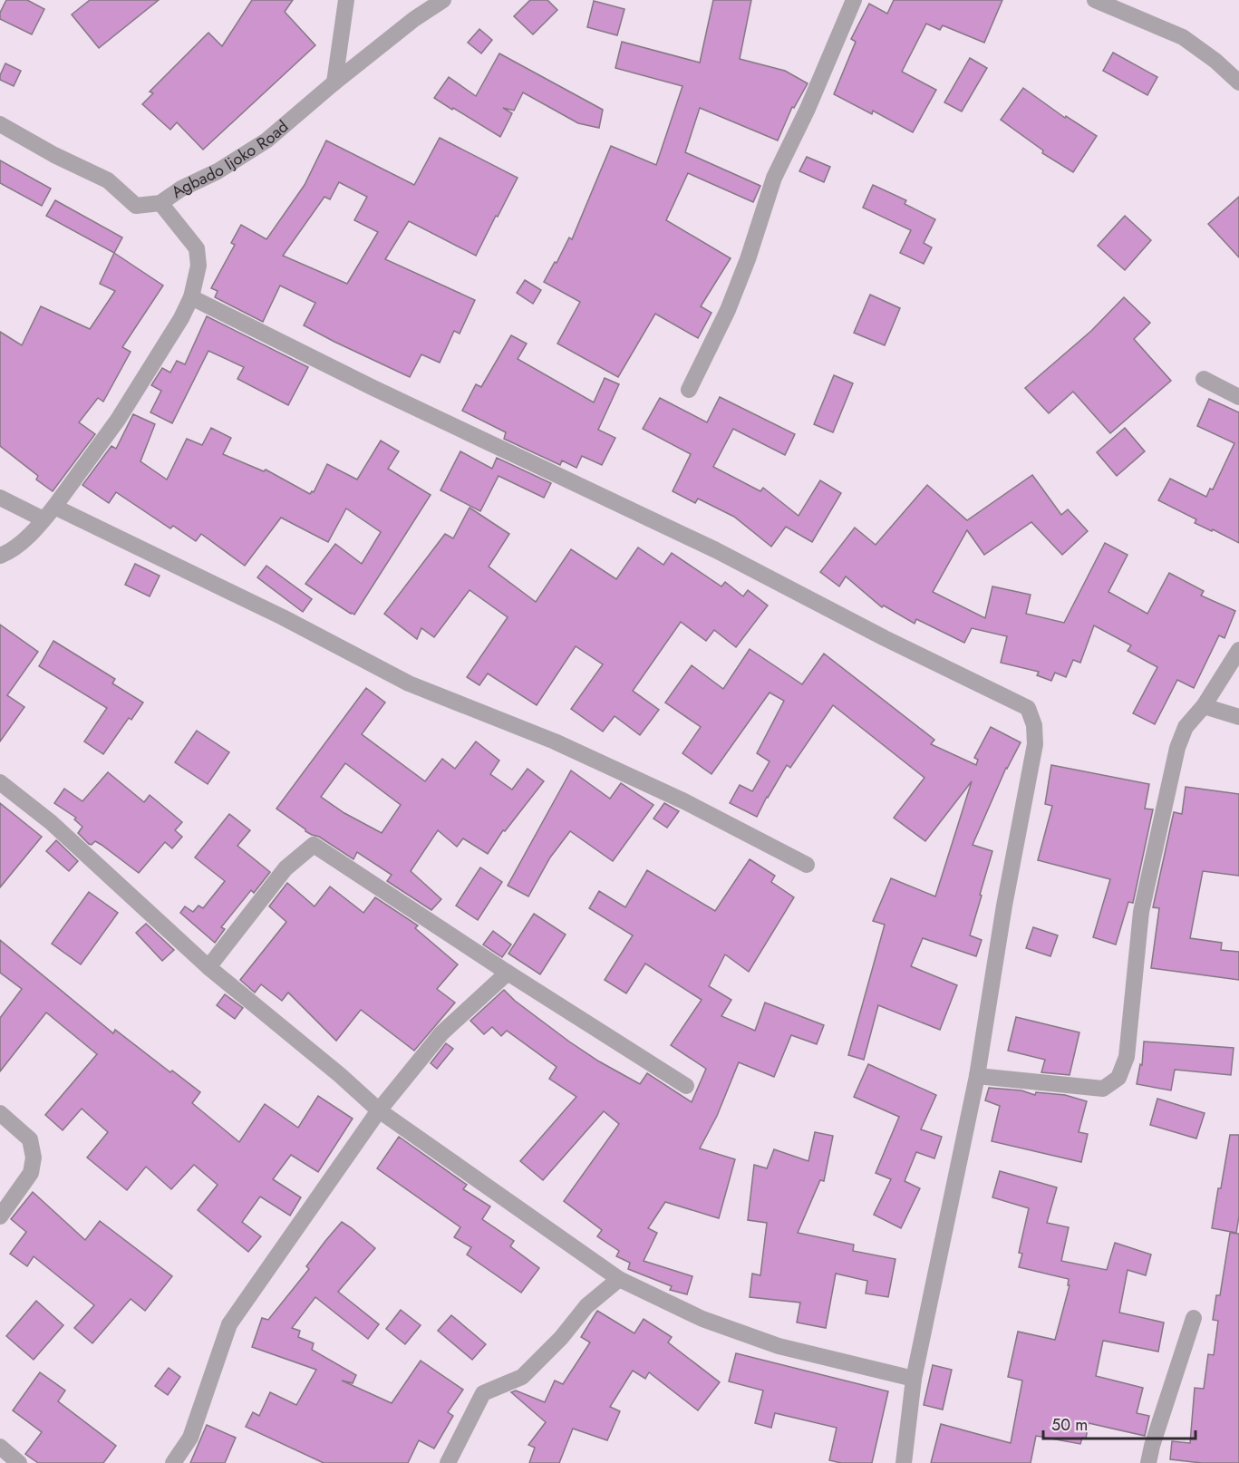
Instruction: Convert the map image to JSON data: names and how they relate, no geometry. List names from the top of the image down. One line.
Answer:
{"streets":{"street":["Agbado Ijoko Road"]},"scale_bar":"50 m"}
